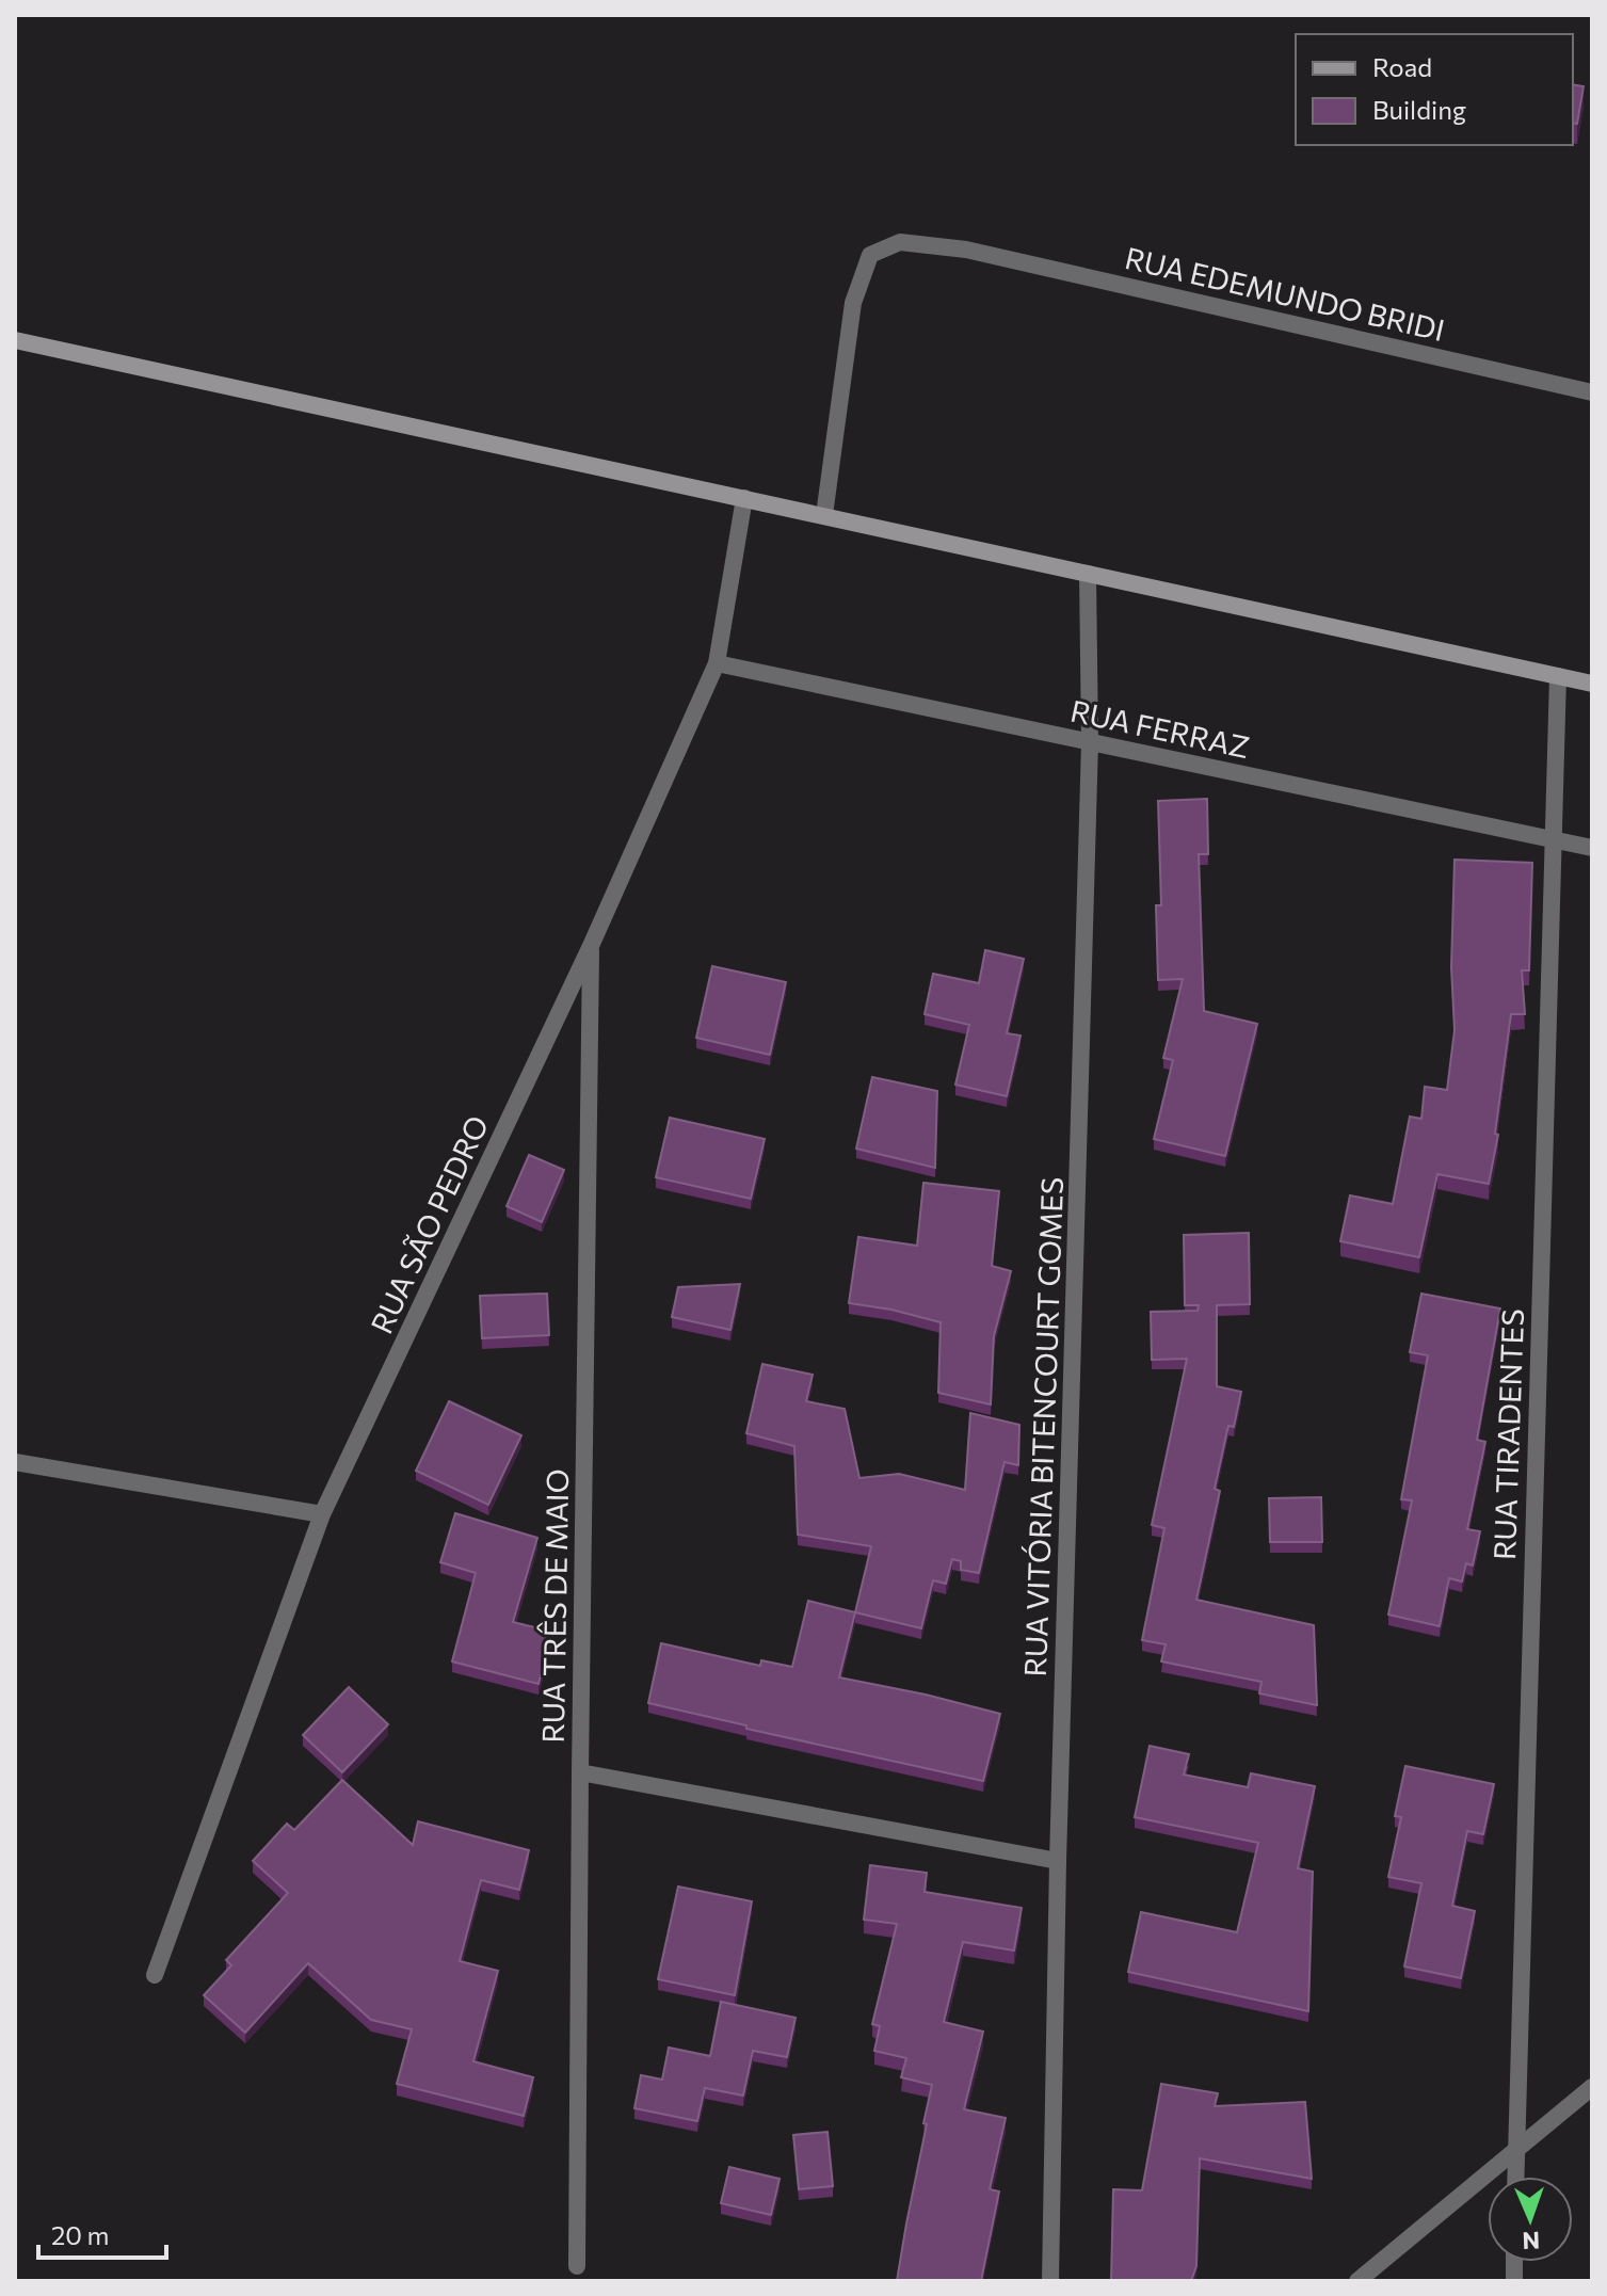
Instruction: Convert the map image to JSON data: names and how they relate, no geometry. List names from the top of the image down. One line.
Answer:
{"streets":{"street":["RUA EDEMUNDO BRIDI","RUA FERRAZ","RUA SÃO PEDRO","RUA VITÓRIA BITENCOURT GOMES","RUA TIRADENTES","RUA TRÊS DE MAIO"]},"crossings":[["RUA FERRAZ","RUA SÃO PEDRO"],["RUA FERRAZ","RUA VITÓRIA BITENCOURT GOMES"],["RUA FERRAZ","RUA TIRADENTES"],["RUA SÃO PEDRO","RUA TRÊS DE MAIO"]],"legend":["Road","Building"],"scale_bar":"20 m","north":"bottom"}
